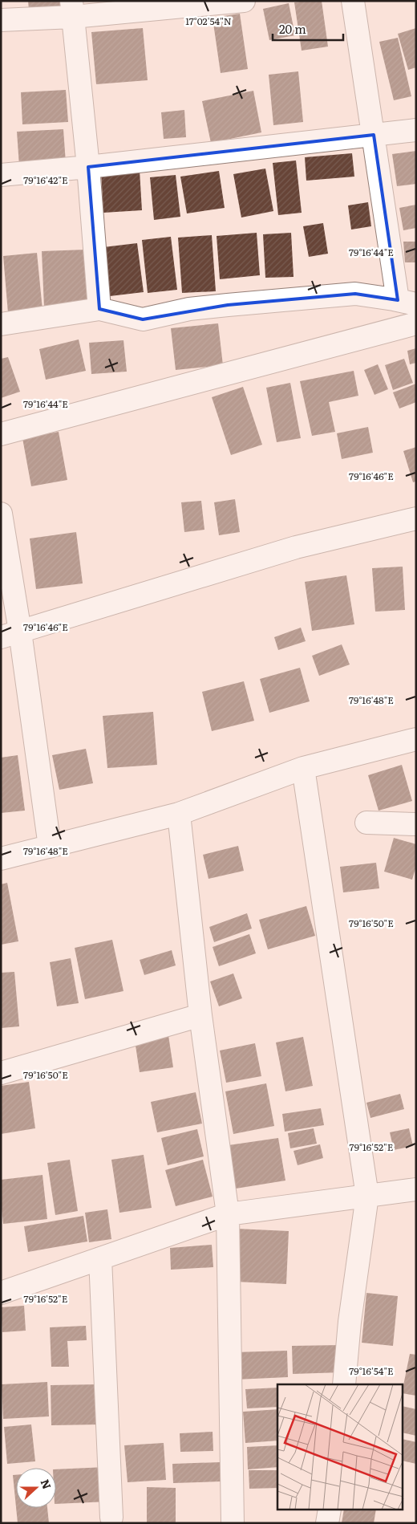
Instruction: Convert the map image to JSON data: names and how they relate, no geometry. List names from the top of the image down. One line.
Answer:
{"scale_bar":"20 m","north":"right","coordinates":["17°02'54\"N","79°16'42\"E","79°16'44\"E","79°16'46\"E","79°16'48\"E","79°16'50\"E","79°16'52\"E","79°16'54\"E"]}
